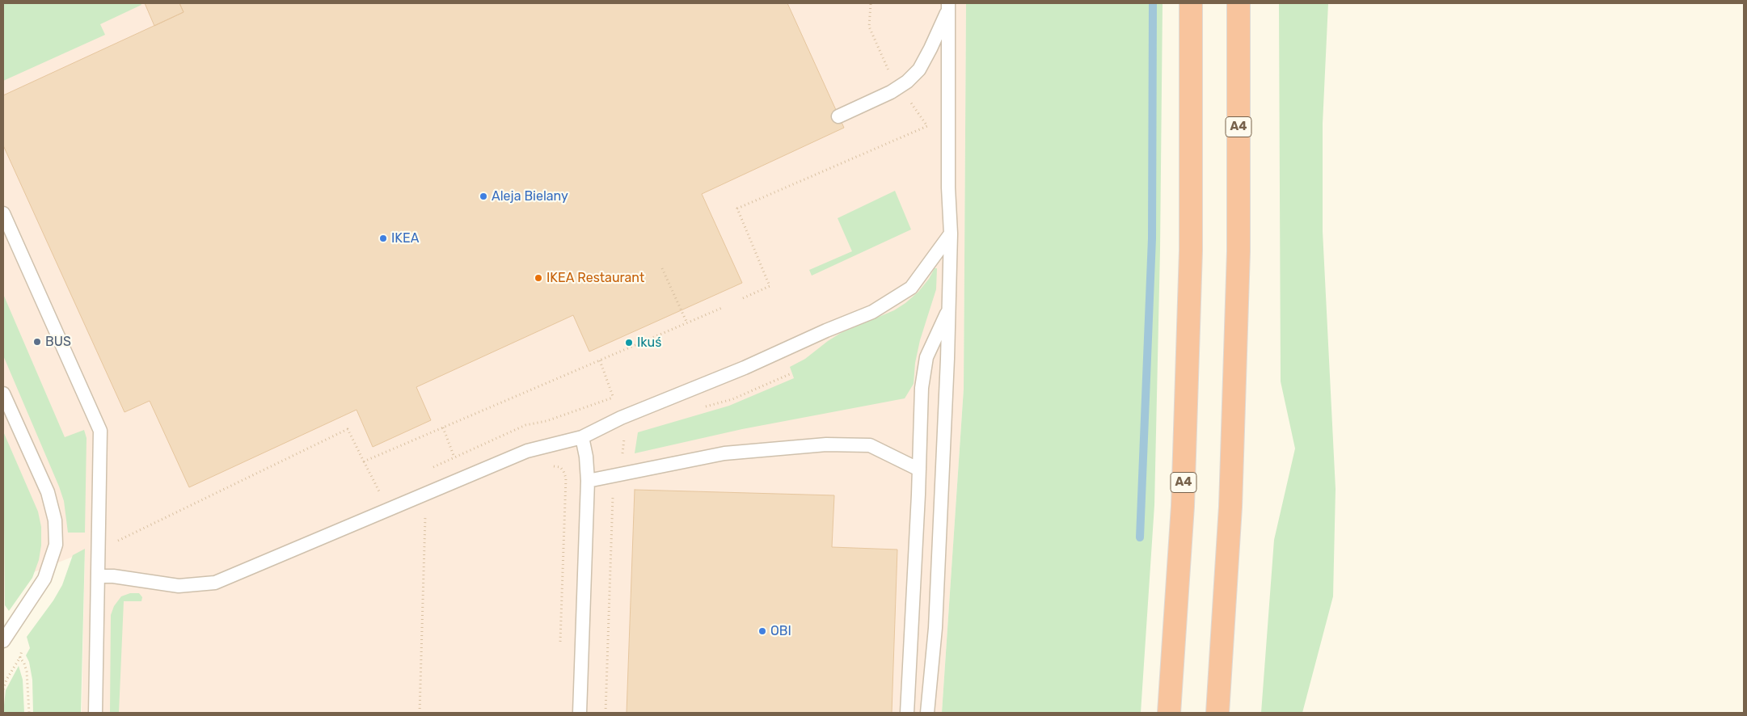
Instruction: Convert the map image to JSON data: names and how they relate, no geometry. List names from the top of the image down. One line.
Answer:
{"streets":{"highway":["A4"]},"places":["Aleja Bielany","IKEA","IKEA Restaurant","BUS","Ikuś","OBI"]}
